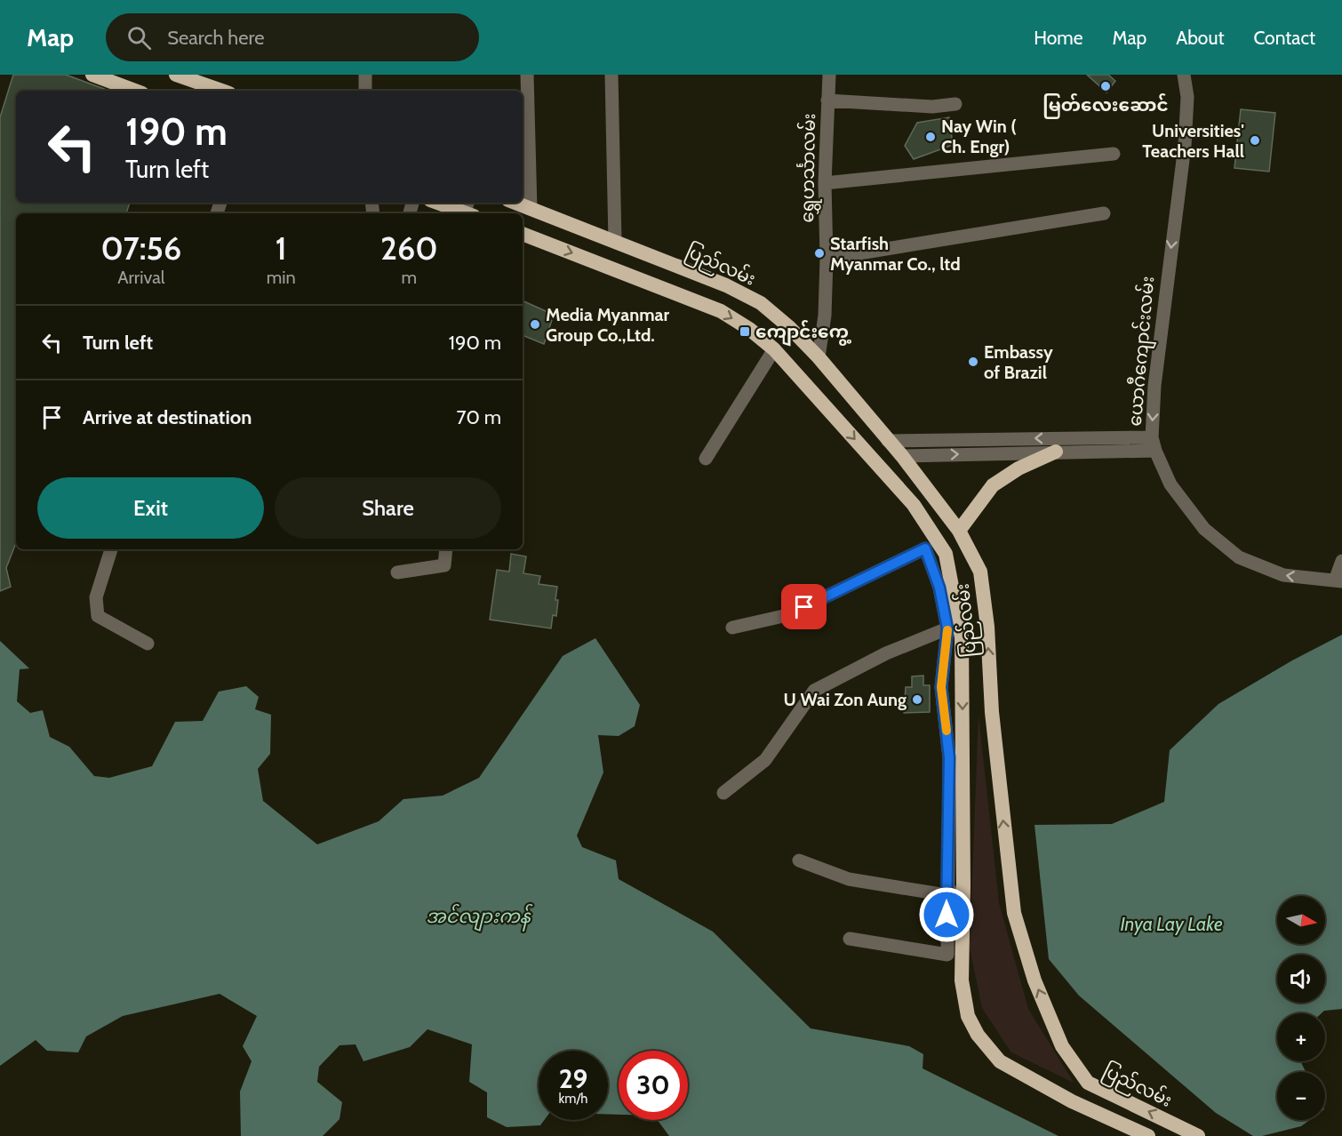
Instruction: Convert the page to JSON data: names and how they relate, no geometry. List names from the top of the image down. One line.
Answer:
{"streets":{"highway":["ပြည်လမ်း"],"street":["ရွှေဟင်္သာလမ်း","ယောဂီကျောင်းလမ်း"]},"crossings":[["ရွှေဟင်္သာလမ်း","ပြည်လမ်း"]],"water":["အင်လျားကန်","Inya Lay Lake"],"places":{"other":["မြတ်လေးဆောင်","Nay Win ( Ch. Engr)","Universities' Teachers Hall","Starfish Myanmar Co., ltd","Media Myanmar Group Co.,Ltd.","Embassy of Brazil","U Wai Zon Aung"],"transit":["ကျောင်းကွေ့"]},"north":"right","page":{"header":"Map","search":"Search here","nav":["Home","Map","About","Contact"],"turn":["190 m","Turn left"],"eta":["07:56","Arrival","1","min","260","m"],"list":[{"name":"Turn left","value":"190 m"},{"name":"Arrive at destination","value":"70 m"}],"buttons":["Exit","Share"],"map_buttons":["+","−"],"speed":"29 km/h","limit":"30"}}
